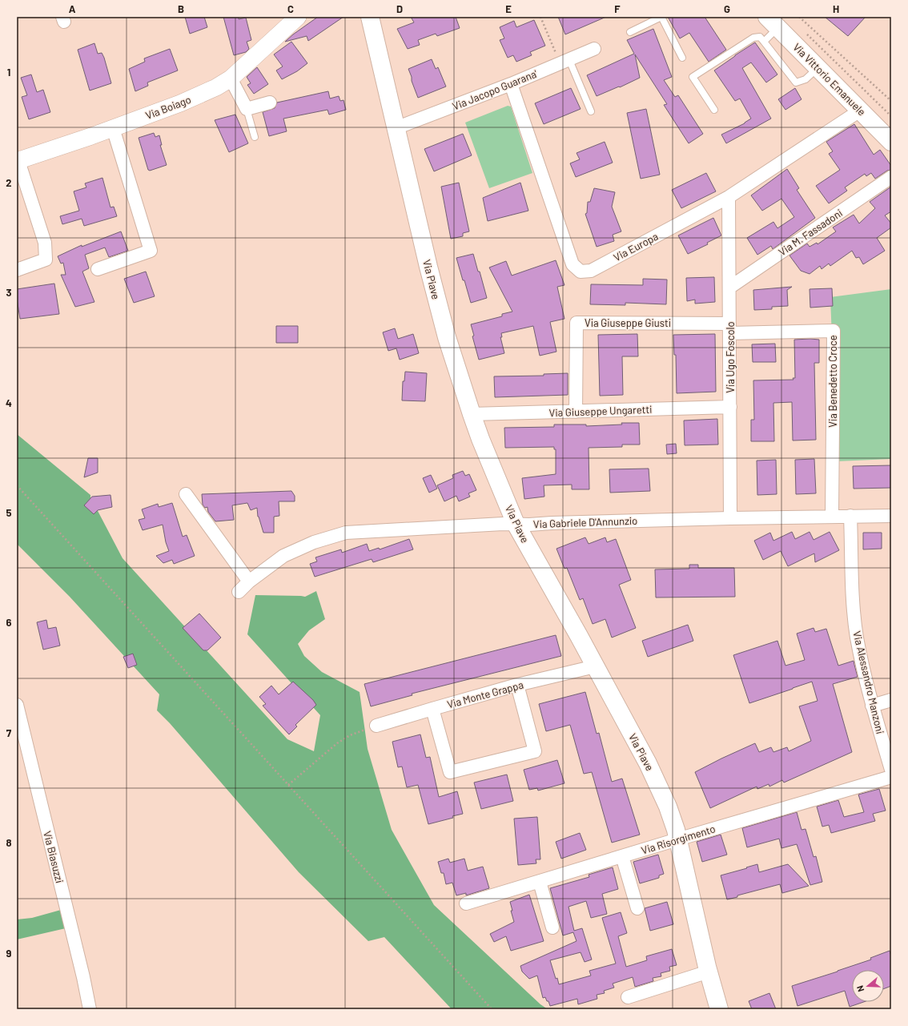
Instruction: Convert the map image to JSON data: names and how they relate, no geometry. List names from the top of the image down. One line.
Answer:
{"streets":{"main road":["Via Vittorio Emanuele","Via Piave"],"street":["Via Jacopo Guarana'","Via Boiago","Via M. Fassadoni","Via Europa","Via Giuseppe Giusti","Via Ugo Foscolo","Via Benedetto Croce","Via Giuseppe Ungaretti","Via Gabriele D'Annunzio","Via Alessandro Manzoni","Via Monte Grappa","Via Risorgimento","Via Biasuzzi"]},"crossings":[["Via Vittorio Emanuele","Via Europa"],["Via Jacopo Guarana'","Via Europa"],["Via Jacopo Guarana'","Via Piave"],["Via M. Fassadoni","Via Ugo Foscolo"],["Via Europa","Via Ugo Foscolo"],["Via Piave","Via Giuseppe Ungaretti"],["Via Piave","Via Gabriele D'Annunzio"],["Via Piave","Via Monte Grappa"],["Via Piave","Via Risorgimento"],["Via Giuseppe Giusti","Via Ugo Foscolo"],["Via Giuseppe Giusti","Via Benedetto Croce"],["Via Giuseppe Giusti","Via Giuseppe Ungaretti"],["Via Ugo Foscolo","Via Benedetto Croce"],["Via Ugo Foscolo","Via Giuseppe Ungaretti"],["Via Ugo Foscolo","Via Gabriele D'Annunzio"],["Via Benedetto Croce","Via Gabriele D'Annunzio"],["Via Gabriele D'Annunzio","Via Alessandro Manzoni"]],"north":"left","grid":{"columns":["A","B","C","D","E","F","G","H"],"rows":["1","2","3","4","5","6","7","8","9"]}}
